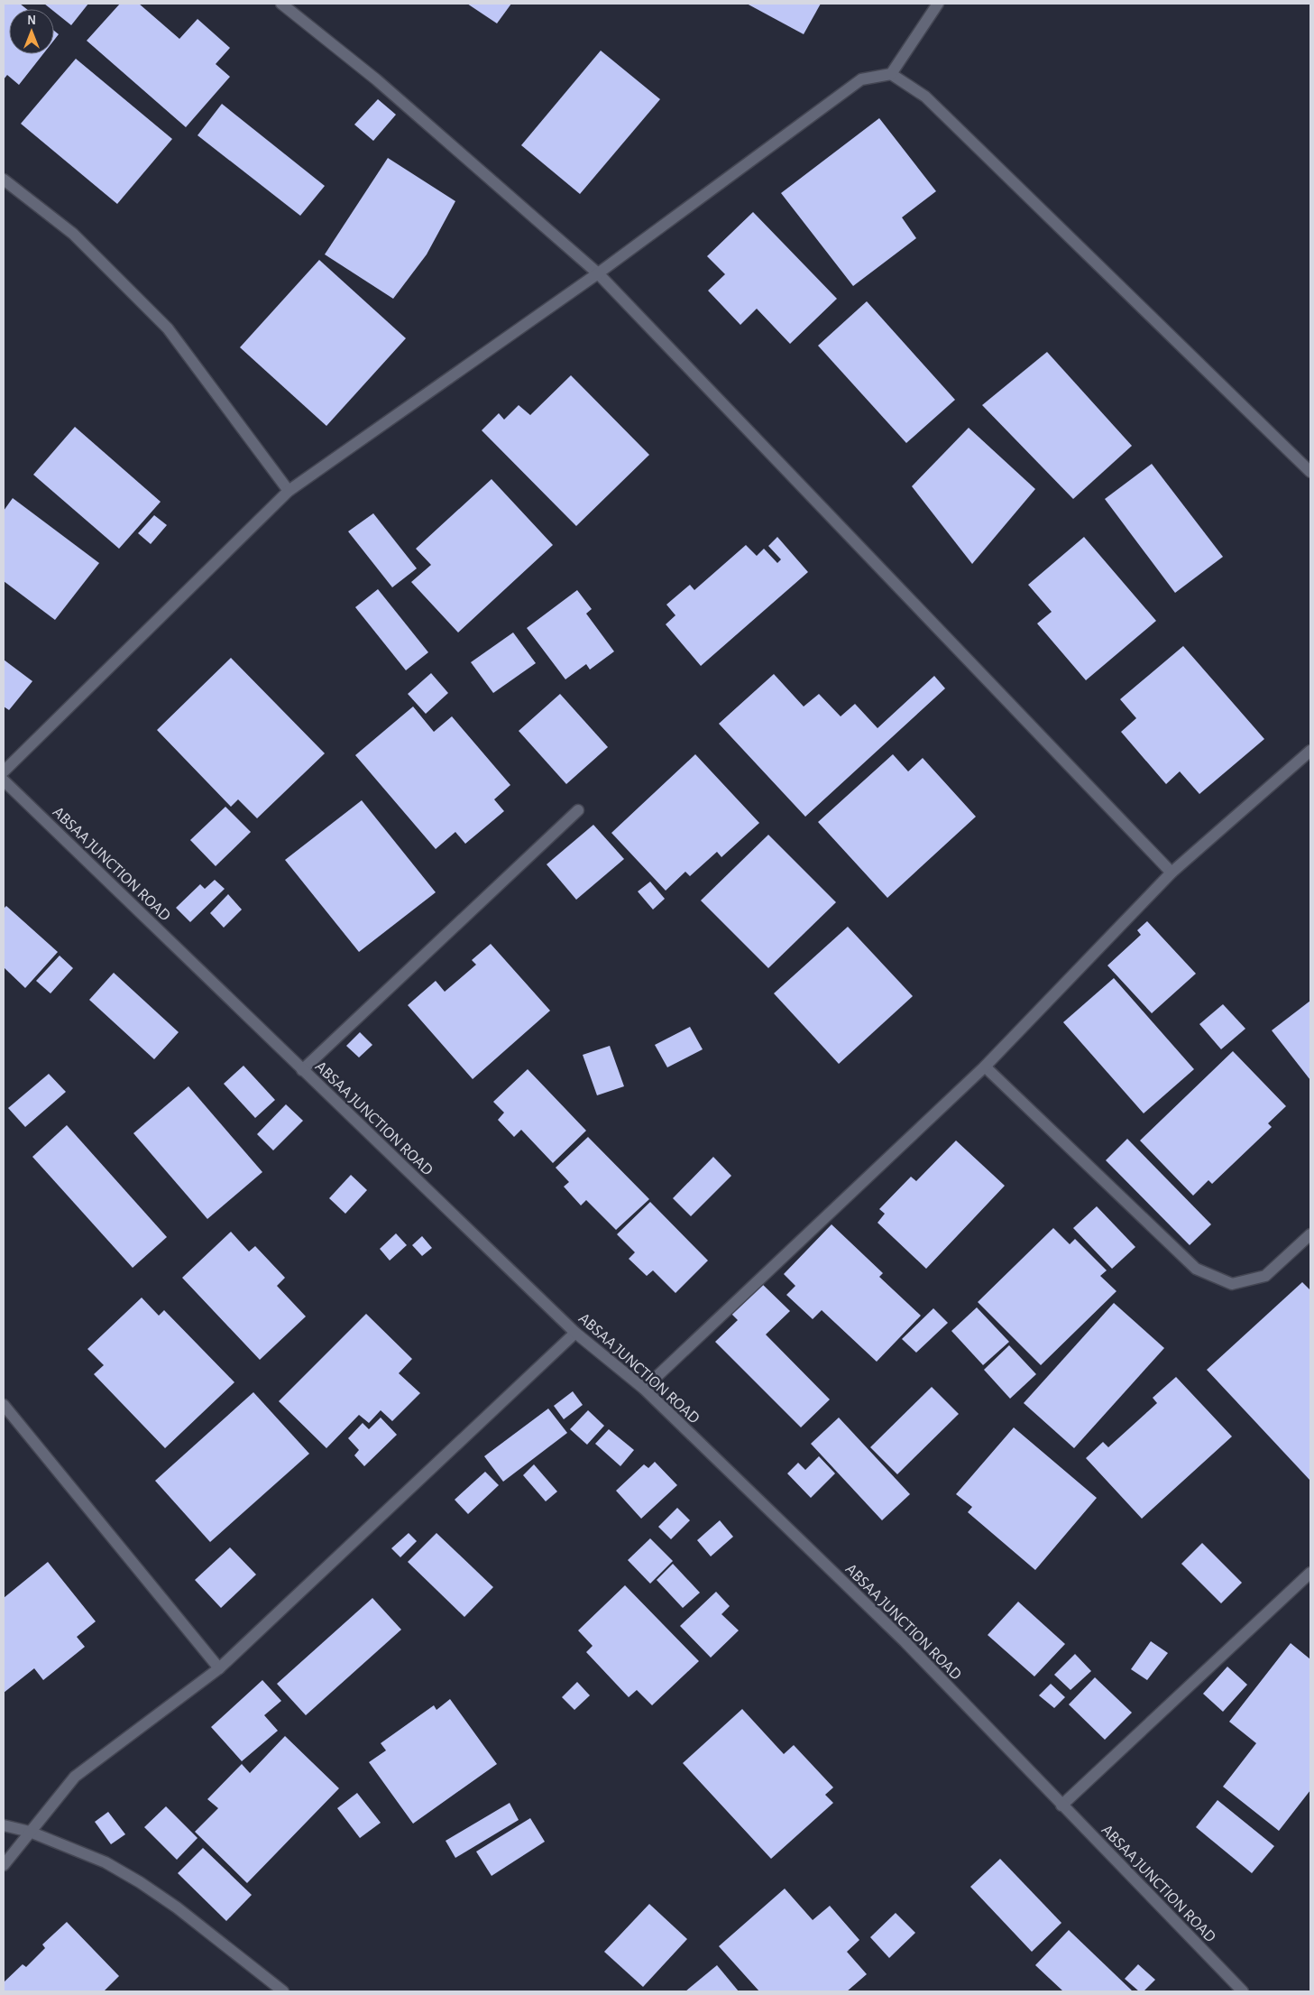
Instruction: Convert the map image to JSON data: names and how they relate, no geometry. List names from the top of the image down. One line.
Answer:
{"streets":{"street":["ABSAA JUNCTION ROAD"]},"north":"top"}
